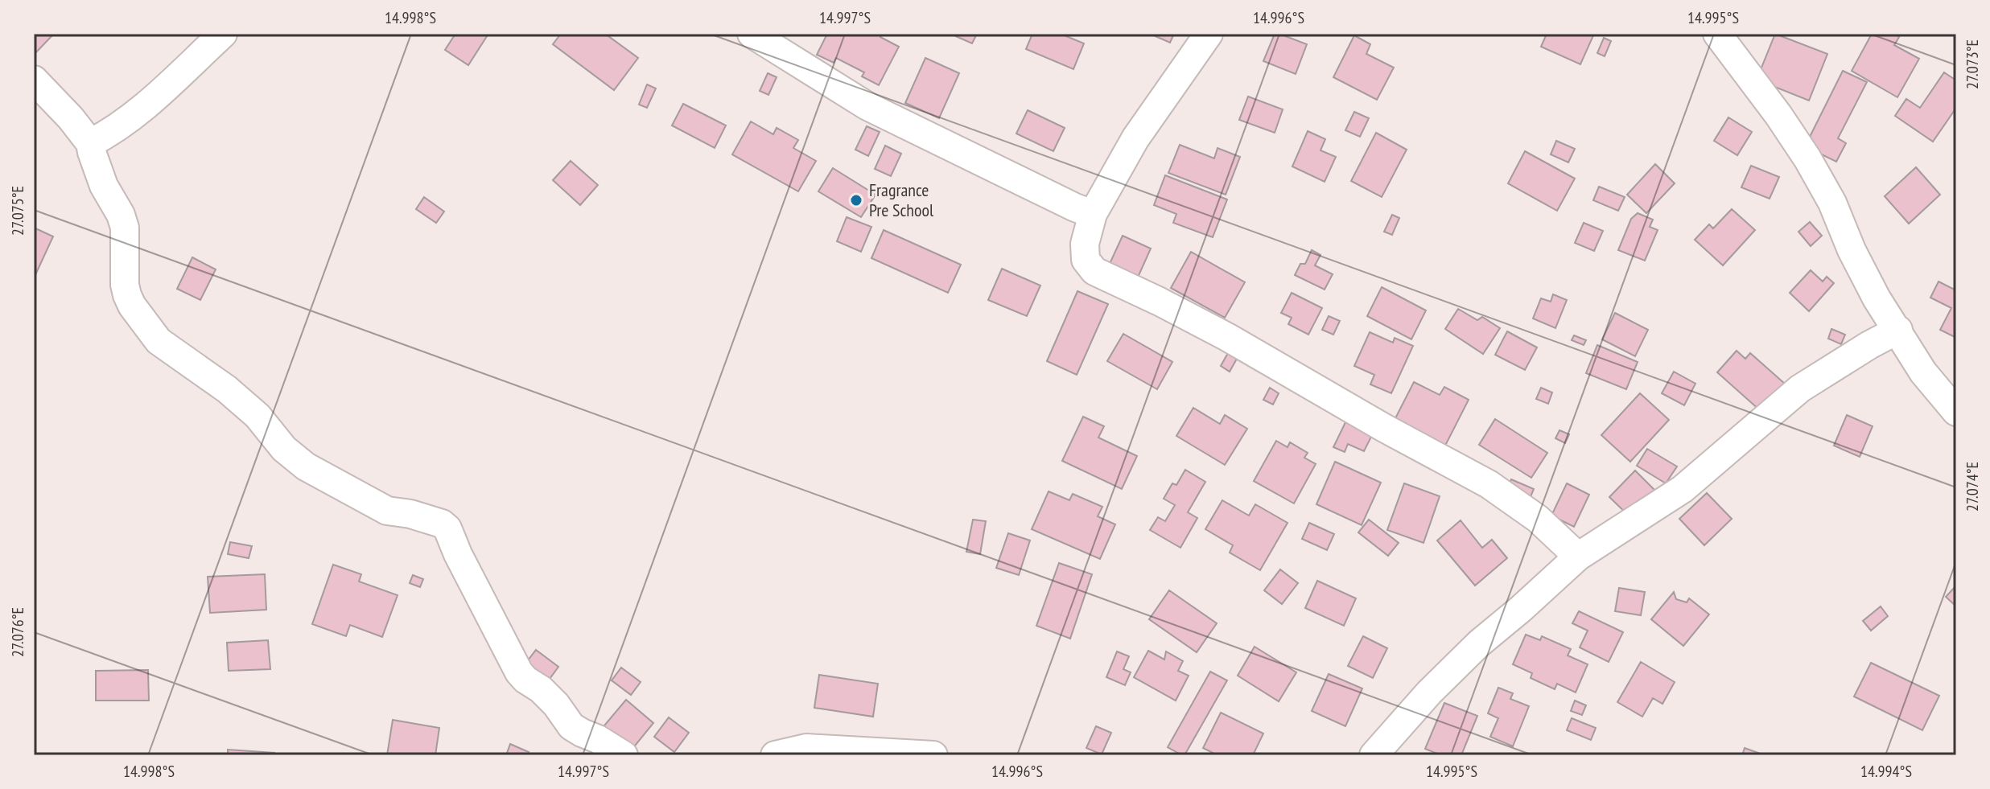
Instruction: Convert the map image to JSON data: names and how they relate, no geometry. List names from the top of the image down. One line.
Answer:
{"places":["Fragrance Pre School"],"coordinates":["14.998°S","14.997°S","14.996°S","14.995°S","27.073°E","27.075°E","27.074°E","27.076°E","14.994°S"]}
